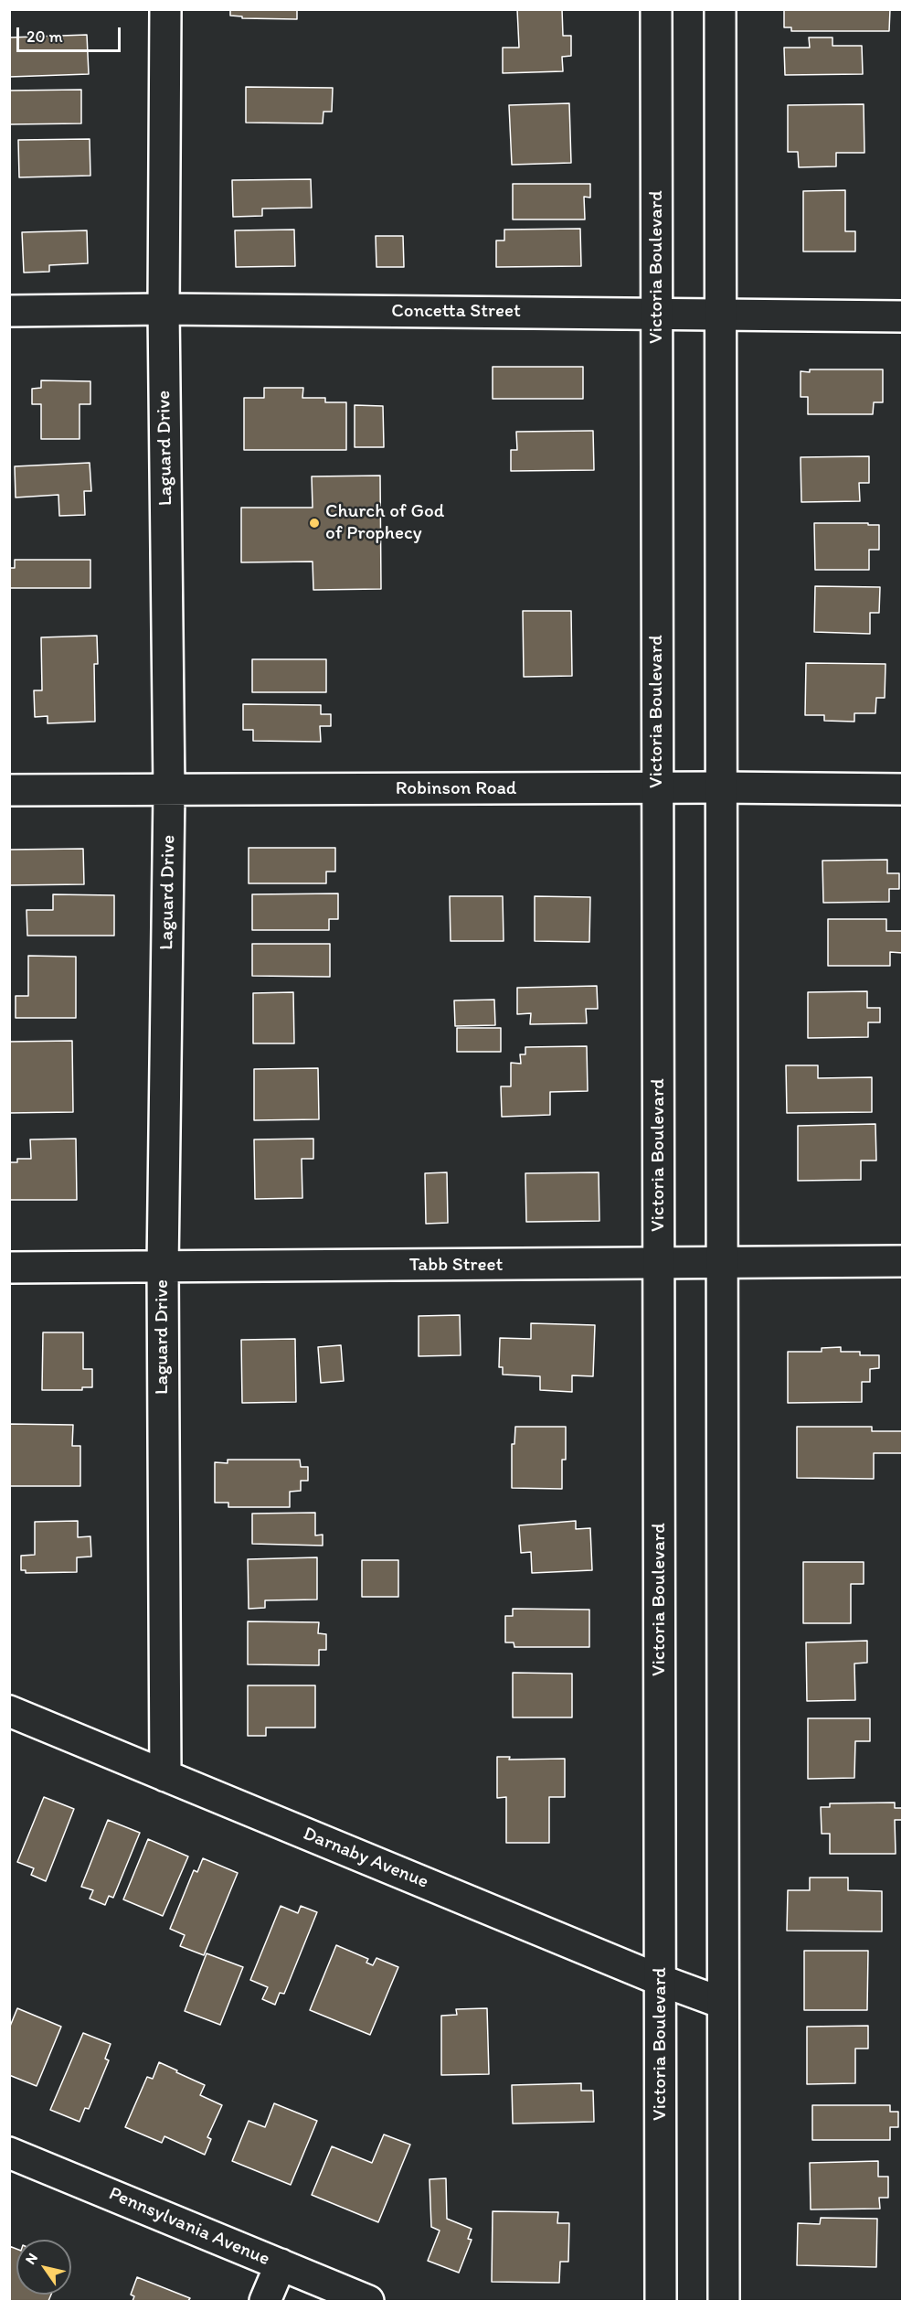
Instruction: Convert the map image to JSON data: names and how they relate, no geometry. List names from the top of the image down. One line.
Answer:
{"streets":{"street":["Victoria Boulevard","Concetta Street","Laguard Drive","Robinson Road","Tabb Street","Darnaby Avenue","Pennsylvania Avenue"]},"crossings":[["Victoria Boulevard","Concetta Street"],["Victoria Boulevard","Robinson Road"],["Victoria Boulevard","Tabb Street"],["Victoria Boulevard","Darnaby Avenue"],["Concetta Street","Laguard Drive"],["Laguard Drive","Robinson Road"],["Laguard Drive","Tabb Street"],["Laguard Drive","Darnaby Avenue"]],"places":["Church of God of Prophecy"],"scale_bar":"20 m","north":"top left"}
